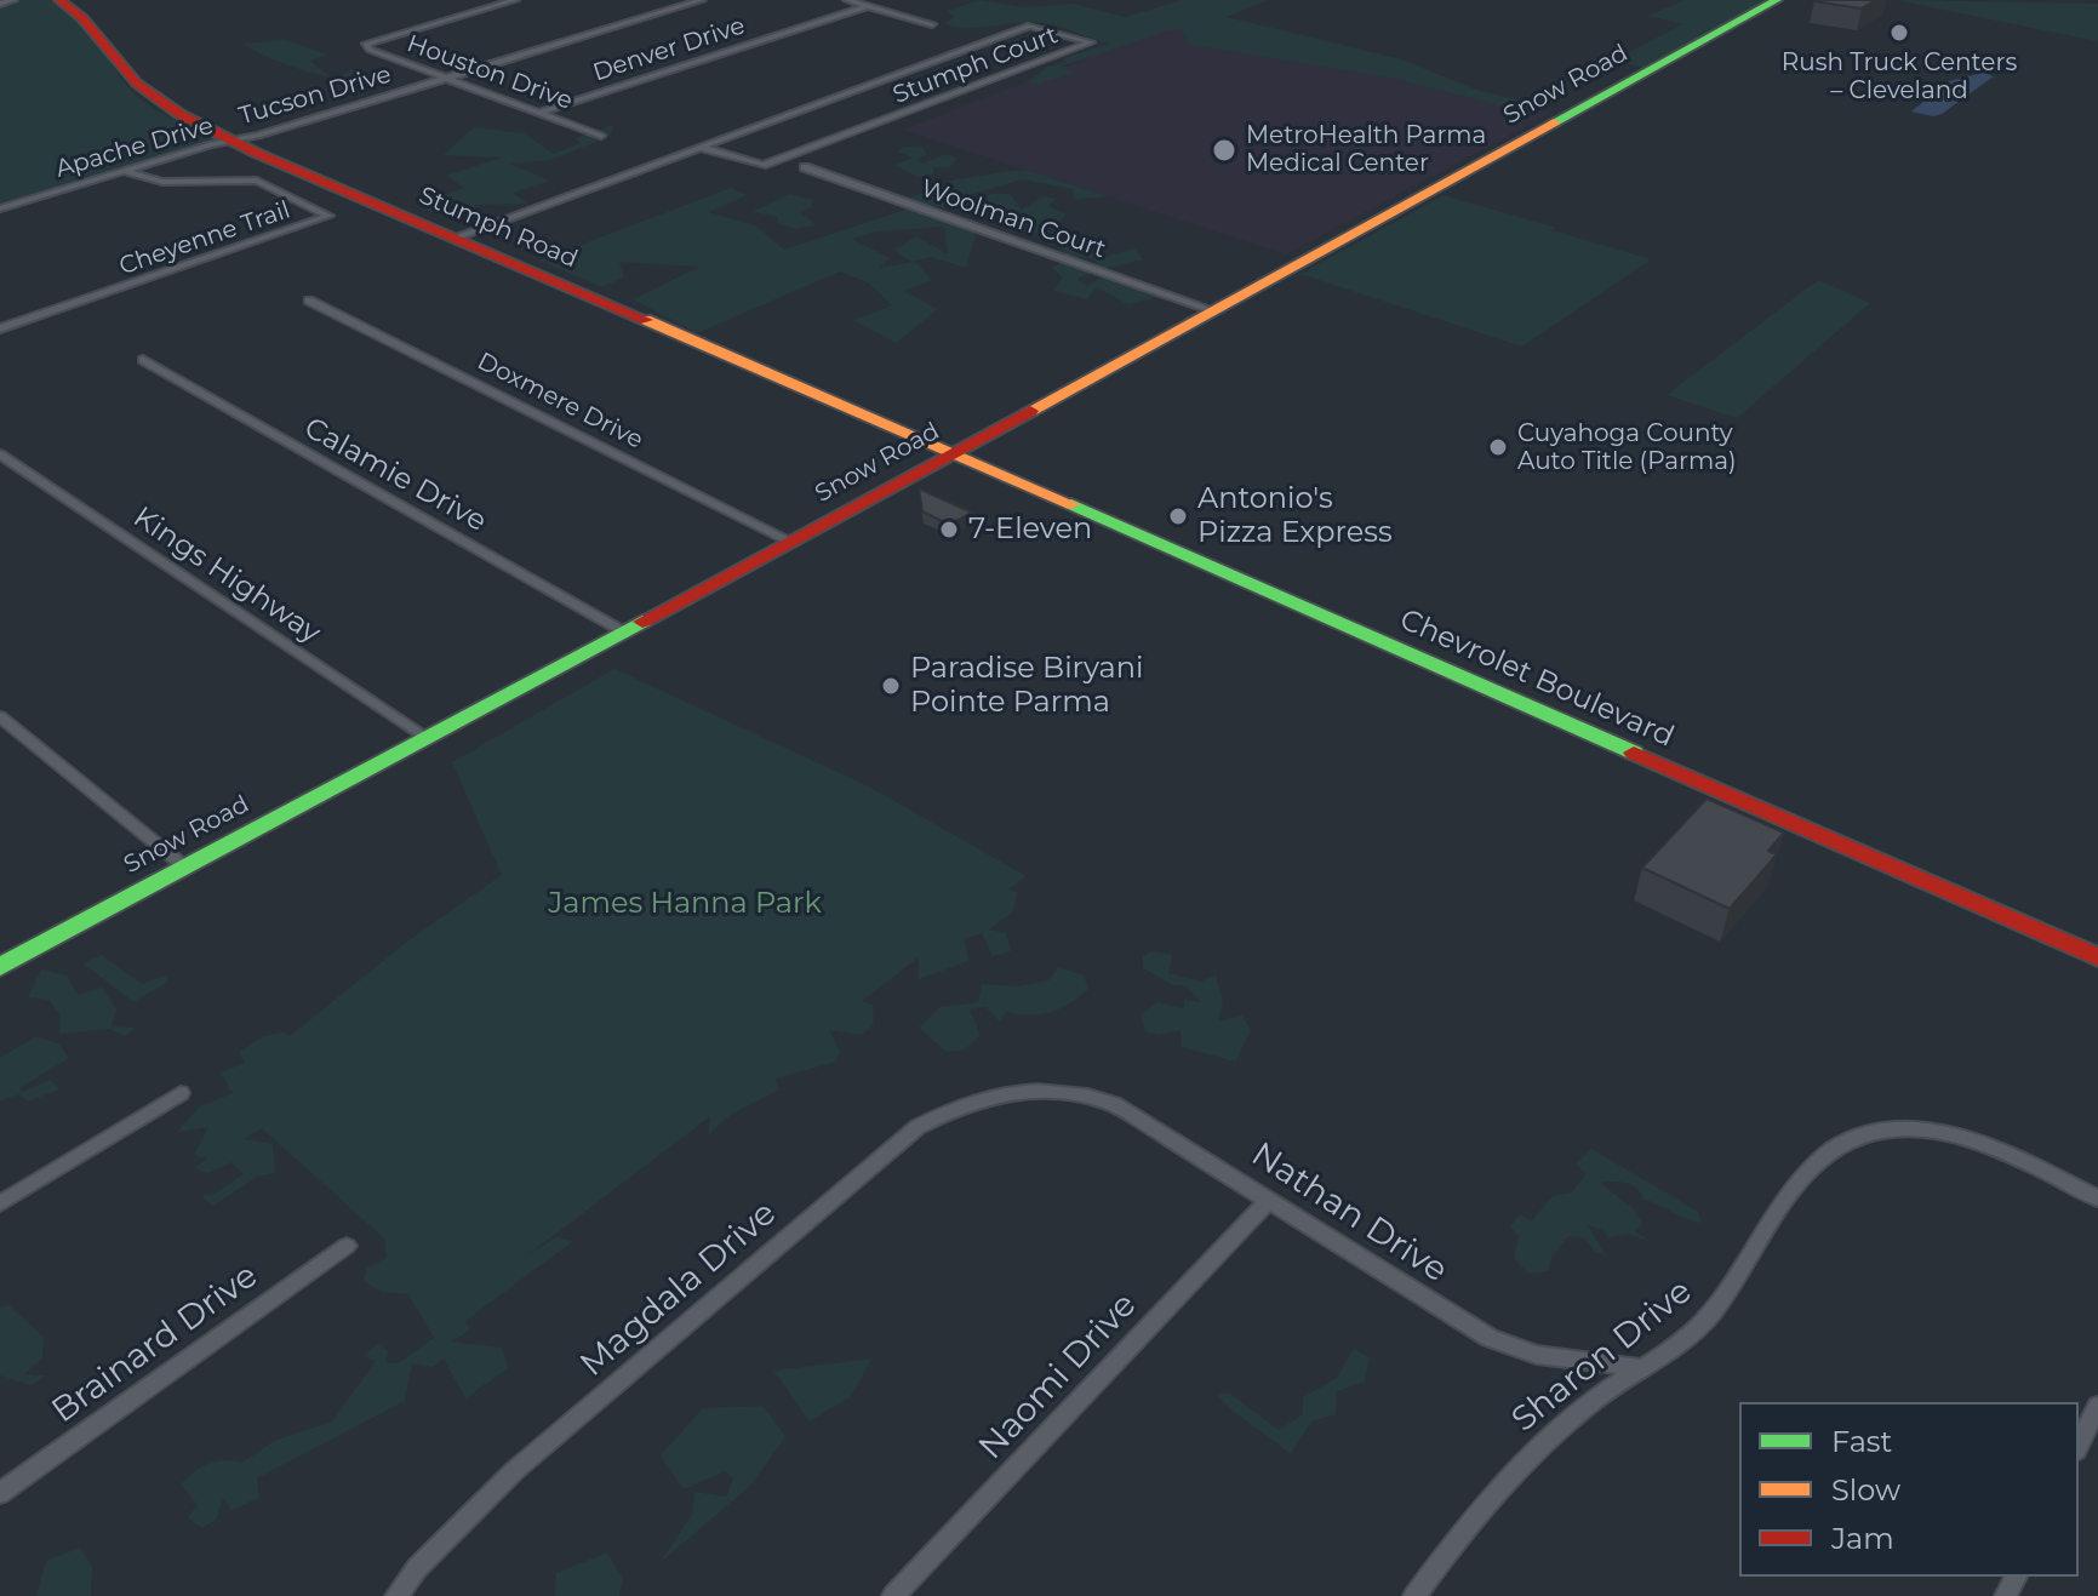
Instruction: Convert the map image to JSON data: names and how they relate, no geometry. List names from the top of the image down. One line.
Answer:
{"streets":{"main road":["Snow Road","Stumph Road","Chevrolet Boulevard"],"street":["Denver Drive","Stumph Court","Houston Drive","Tucson Drive","Apache Drive","Woolman Court","Cheyenne Trail","Doxmere Drive","Calamie Drive","Kings Highway","Nathan Drive","Magdala Drive","Brainard Drive","Sharon Drive","Naomi Drive"]},"crossings":[["Denver Drive","Houston Drive"],["Stumph Court","Stumph Road"],["Houston Drive","Tucson Drive"],["Snow Road","Woolman Court"],["Snow Road","Stumph Road"],["Snow Road","Doxmere Drive"],["Snow Road","Calamie Drive"],["Snow Road","Kings Highway"],["Snow Road","Chevrolet Boulevard"],["Tucson Drive","Apache Drive"],["Tucson Drive","Stumph Road"],["Apache Drive","Stumph Road"],["Apache Drive","Cheyenne Trail"],["Stumph Road","Chevrolet Boulevard"],["Nathan Drive","Magdala Drive"],["Nathan Drive","Sharon Drive"],["Nathan Drive","Naomi Drive"]],"parks":["James Hanna Park"],"places":["Rush Truck Centers – Cleveland","MetroHealth Parma Medical Center","Cuyahoga County Auto Title (Parma)","Antonio's Pizza Express","7-Eleven","Paradise Biryani Pointe Parma"],"legend":["Fast","Slow","Jam"]}
